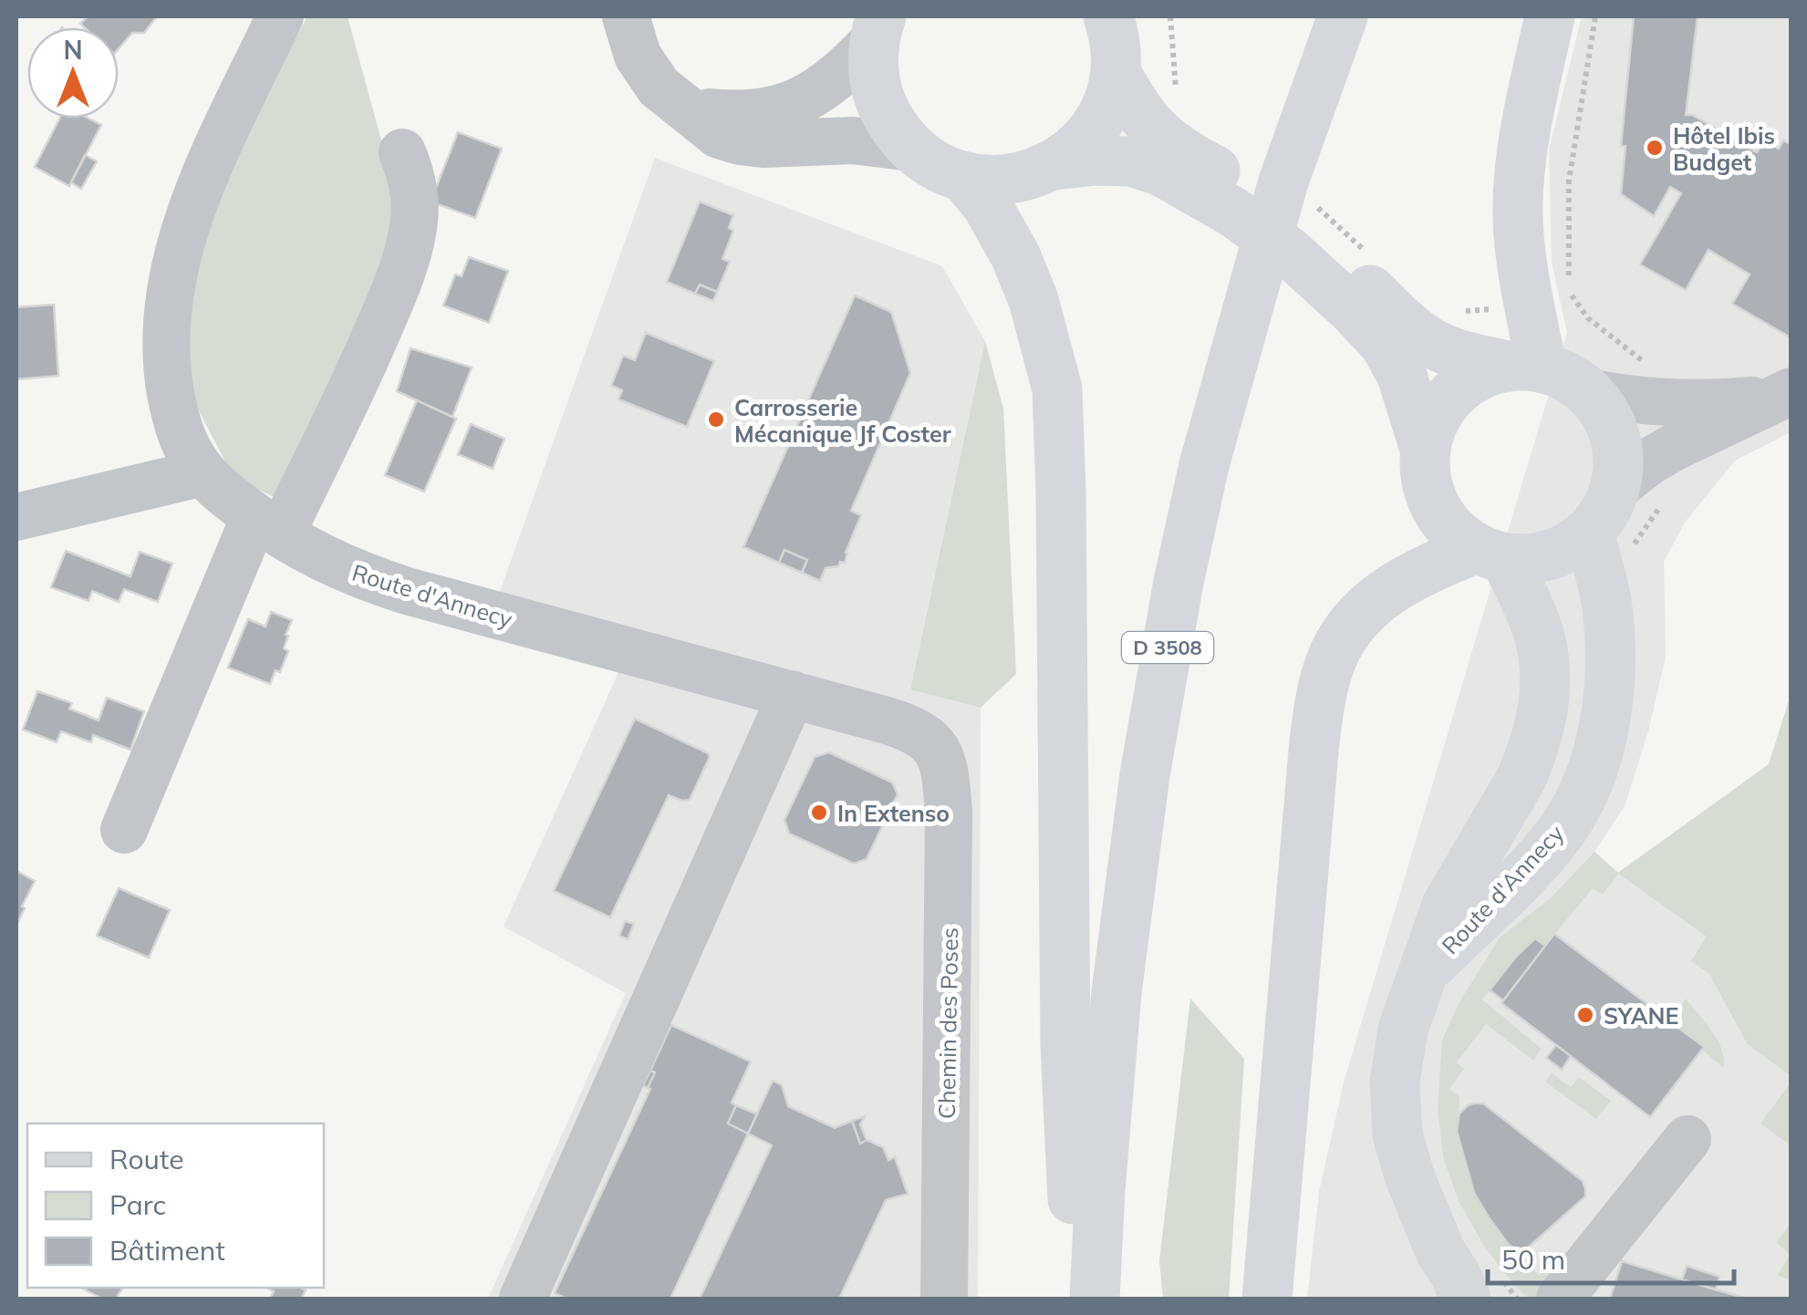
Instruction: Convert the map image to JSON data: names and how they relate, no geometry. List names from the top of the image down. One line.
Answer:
{"streets":{"main road":["Route d'Annecy","D 3508"],"street":["Chemin des Poses"]},"crossings":[["Route d'Annecy","Chemin des Poses"]],"places":["Hôtel Ibis Budget","Carrosserie Mécanique Jf Coster","In Extenso","SYANE"],"legend":["Route","Parc","Bâtiment"],"scale_bar":"50 m","north":"top"}
